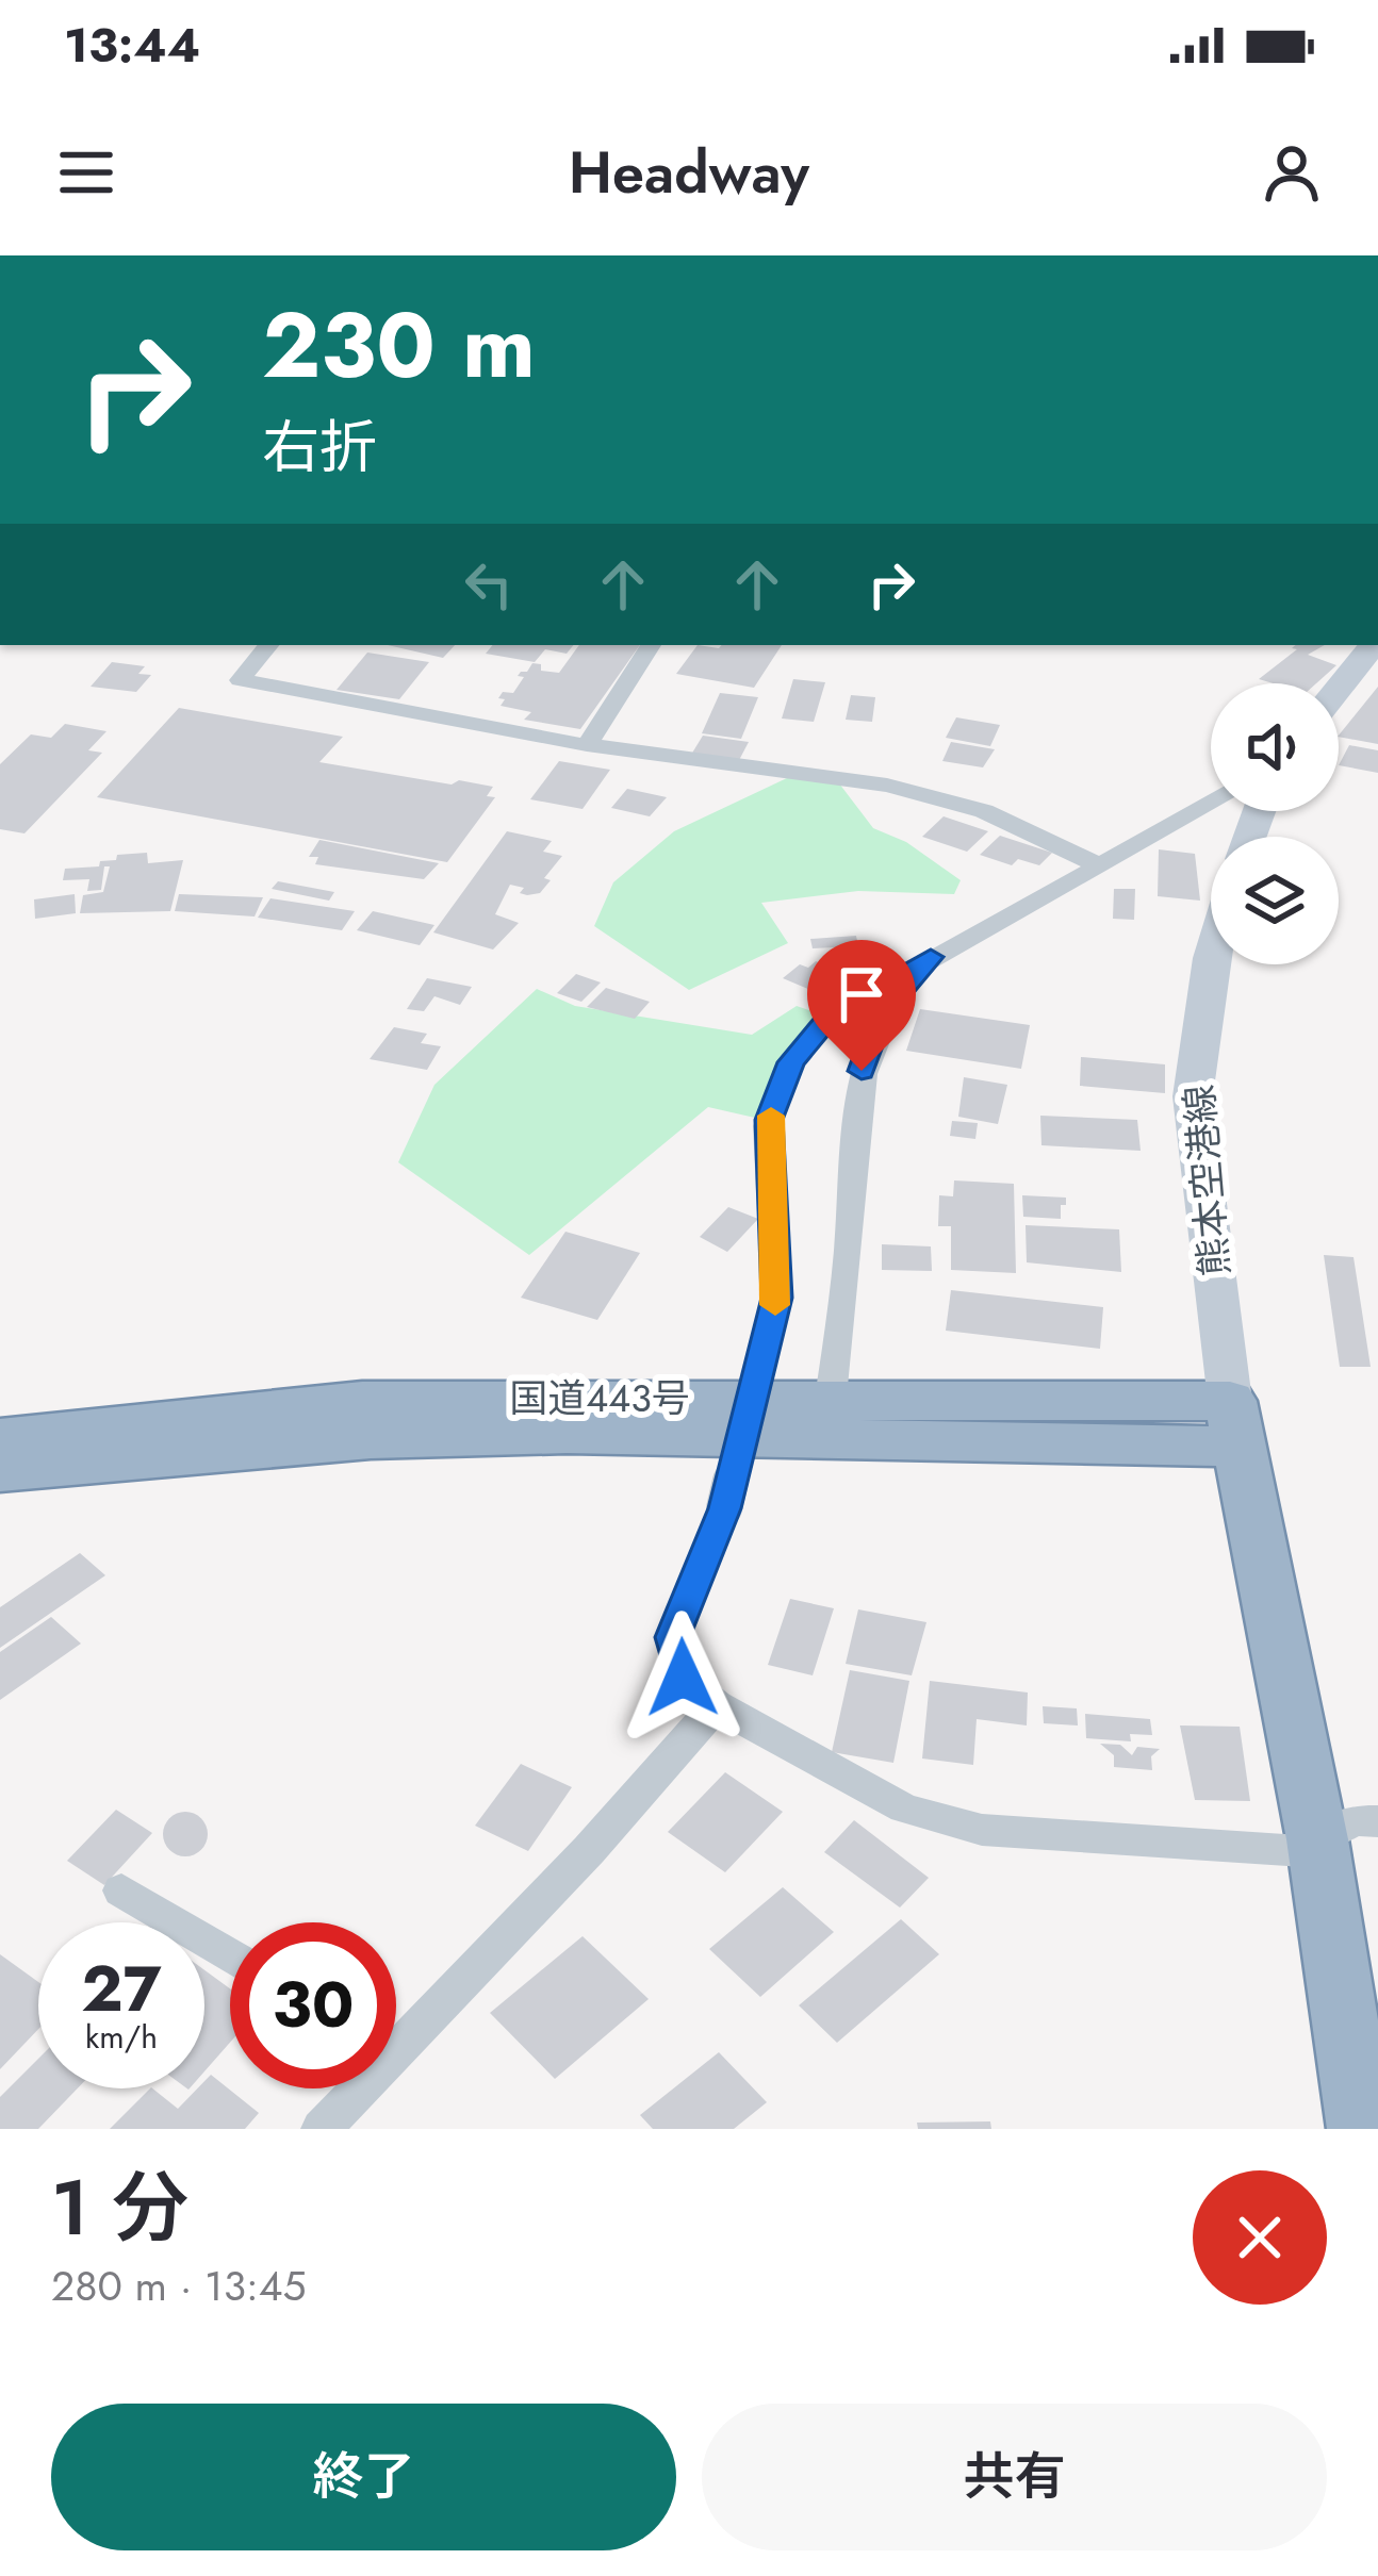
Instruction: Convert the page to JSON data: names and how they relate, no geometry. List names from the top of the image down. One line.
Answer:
{"streets":{"highway":["国道443号"],"main road":["熊本空港線"]},"crossings":[["熊本空港線","国道443号"]],"page":{"status":"13:44","header":"Headway","turn":["230 m","右折"],"speed":"27 km/h","limit":"30","heading":["1 分","280 m · 13:45"],"buttons":["終了","共有"]}}
